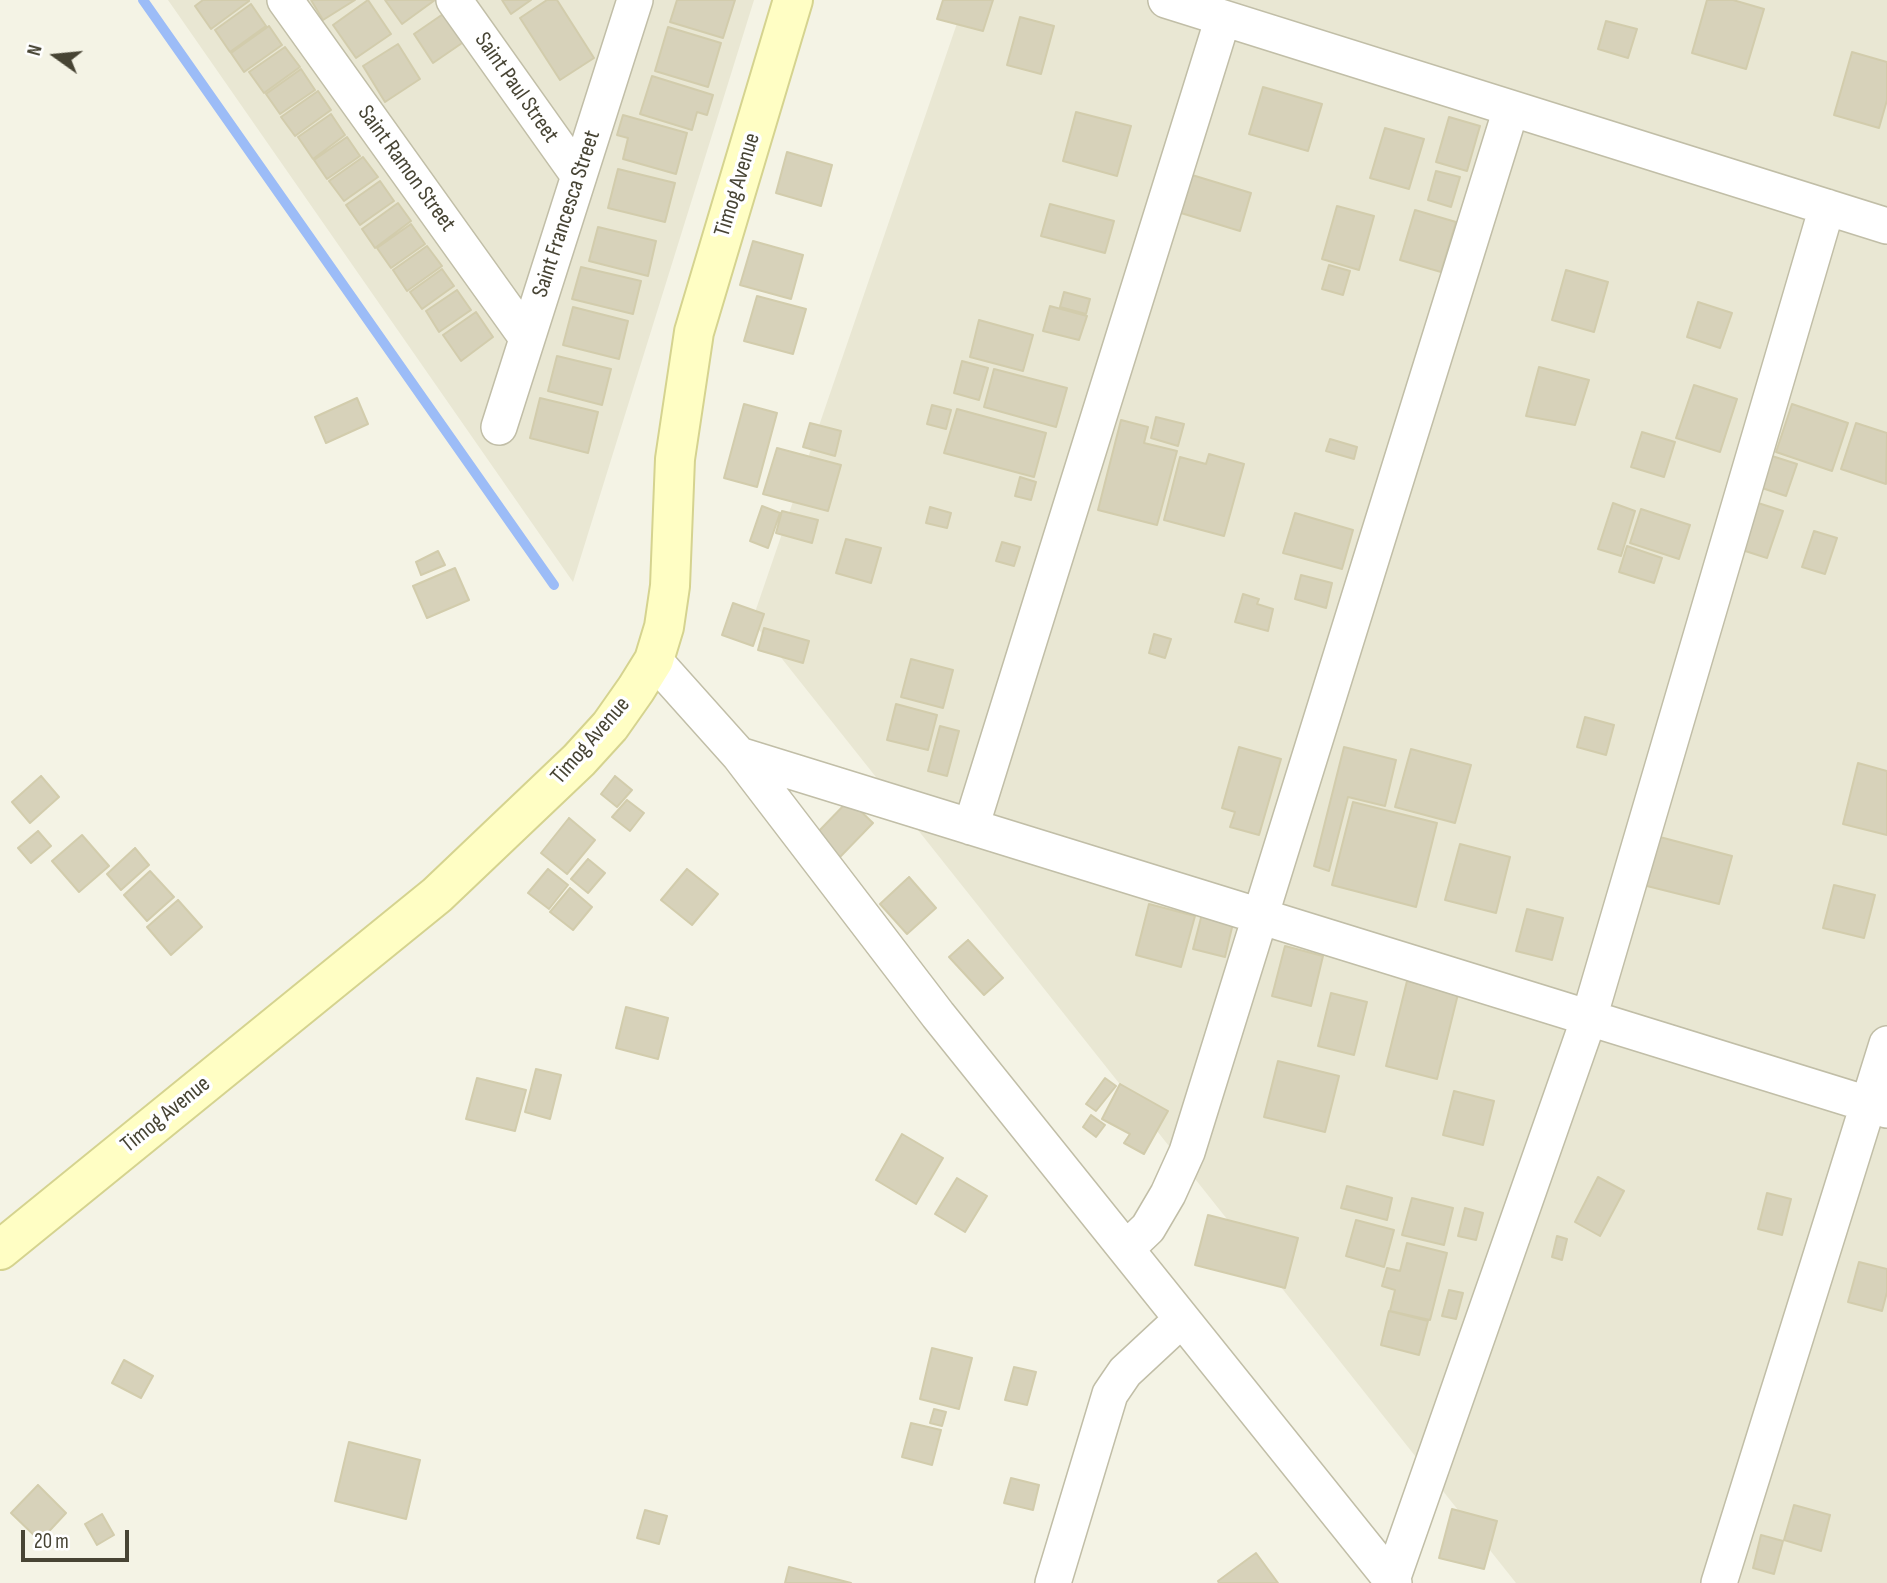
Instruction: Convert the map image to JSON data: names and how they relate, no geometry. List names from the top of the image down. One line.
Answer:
{"streets":{"main road":["Timog Avenue"],"street":["Saint Paul Street","Saint Ramon Street","Saint Francesca Street"]},"crossings":[["Saint Paul Street","Saint Francesca Street"],["Saint Ramon Street","Saint Francesca Street"]],"scale_bar":"20 m","north":"left"}
